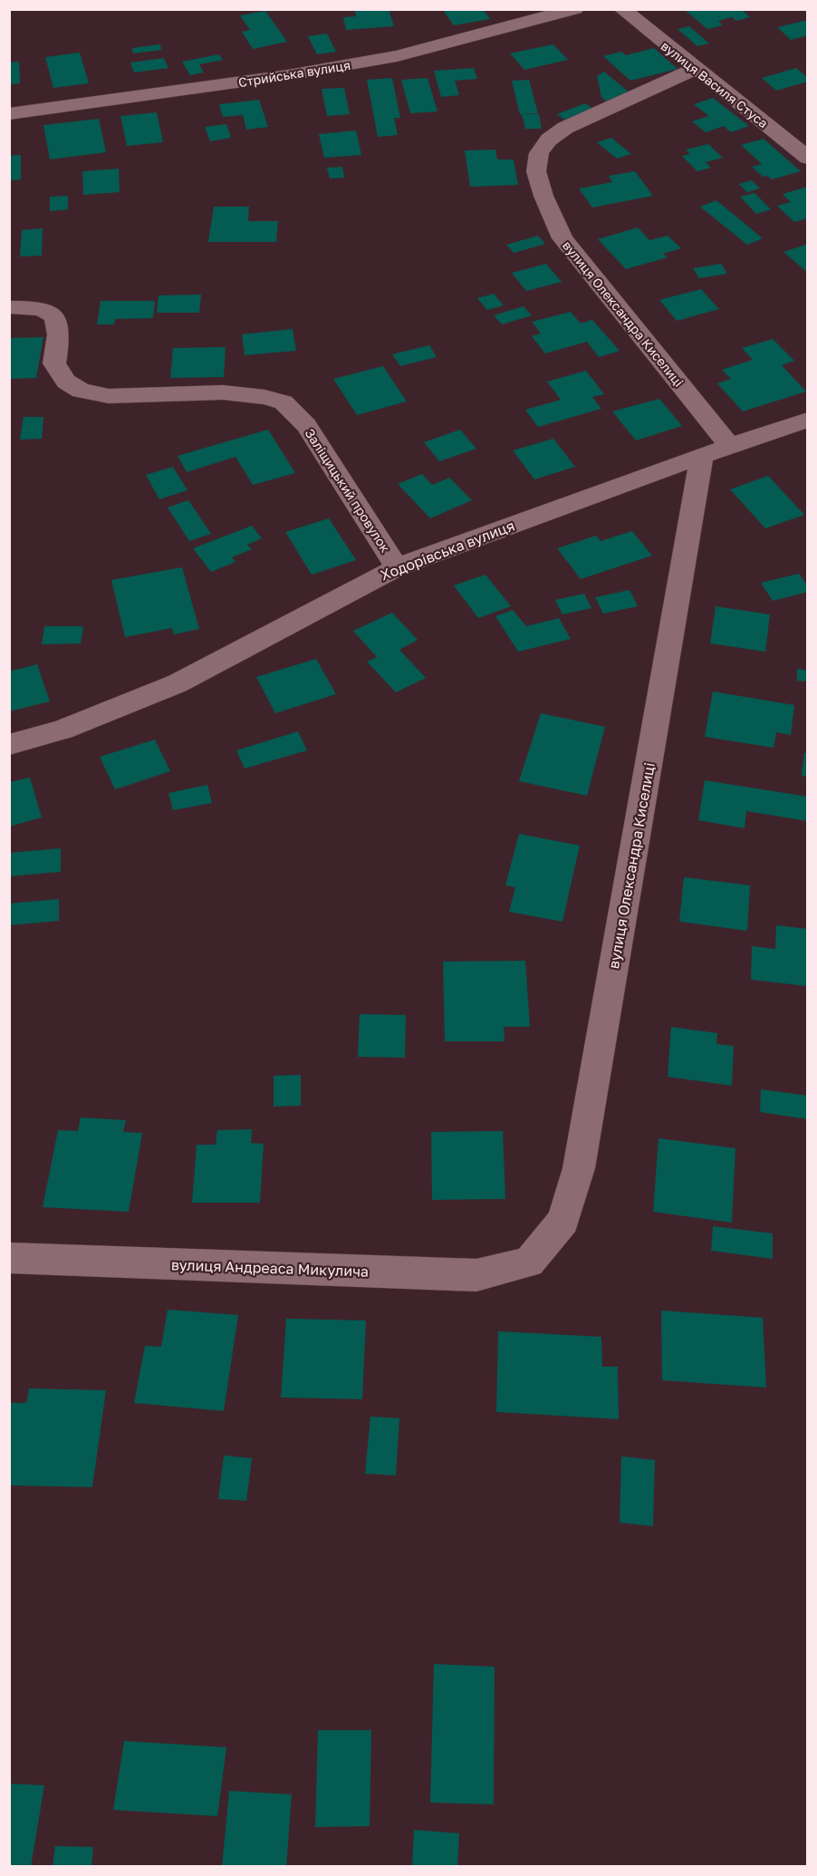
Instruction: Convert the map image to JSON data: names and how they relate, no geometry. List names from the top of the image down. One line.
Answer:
{"streets":{"street":["Стрийська вулиця","вулиця Василя Стуса","вулиця Олександра Киселиці","Заліщицький провулок","Ходорівська вулиця","вулиця Андреаса Микулича"]},"crossings":[["вулиця Василя Стуса","вулиця Олександра Киселиці"],["вулиця Олександра Киселиці","Ходорівська вулиця"],["вулиця Олександра Киселиці","вулиця Андреаса Микулича"],["Заліщицький провулок","Ходорівська вулиця"]]}
